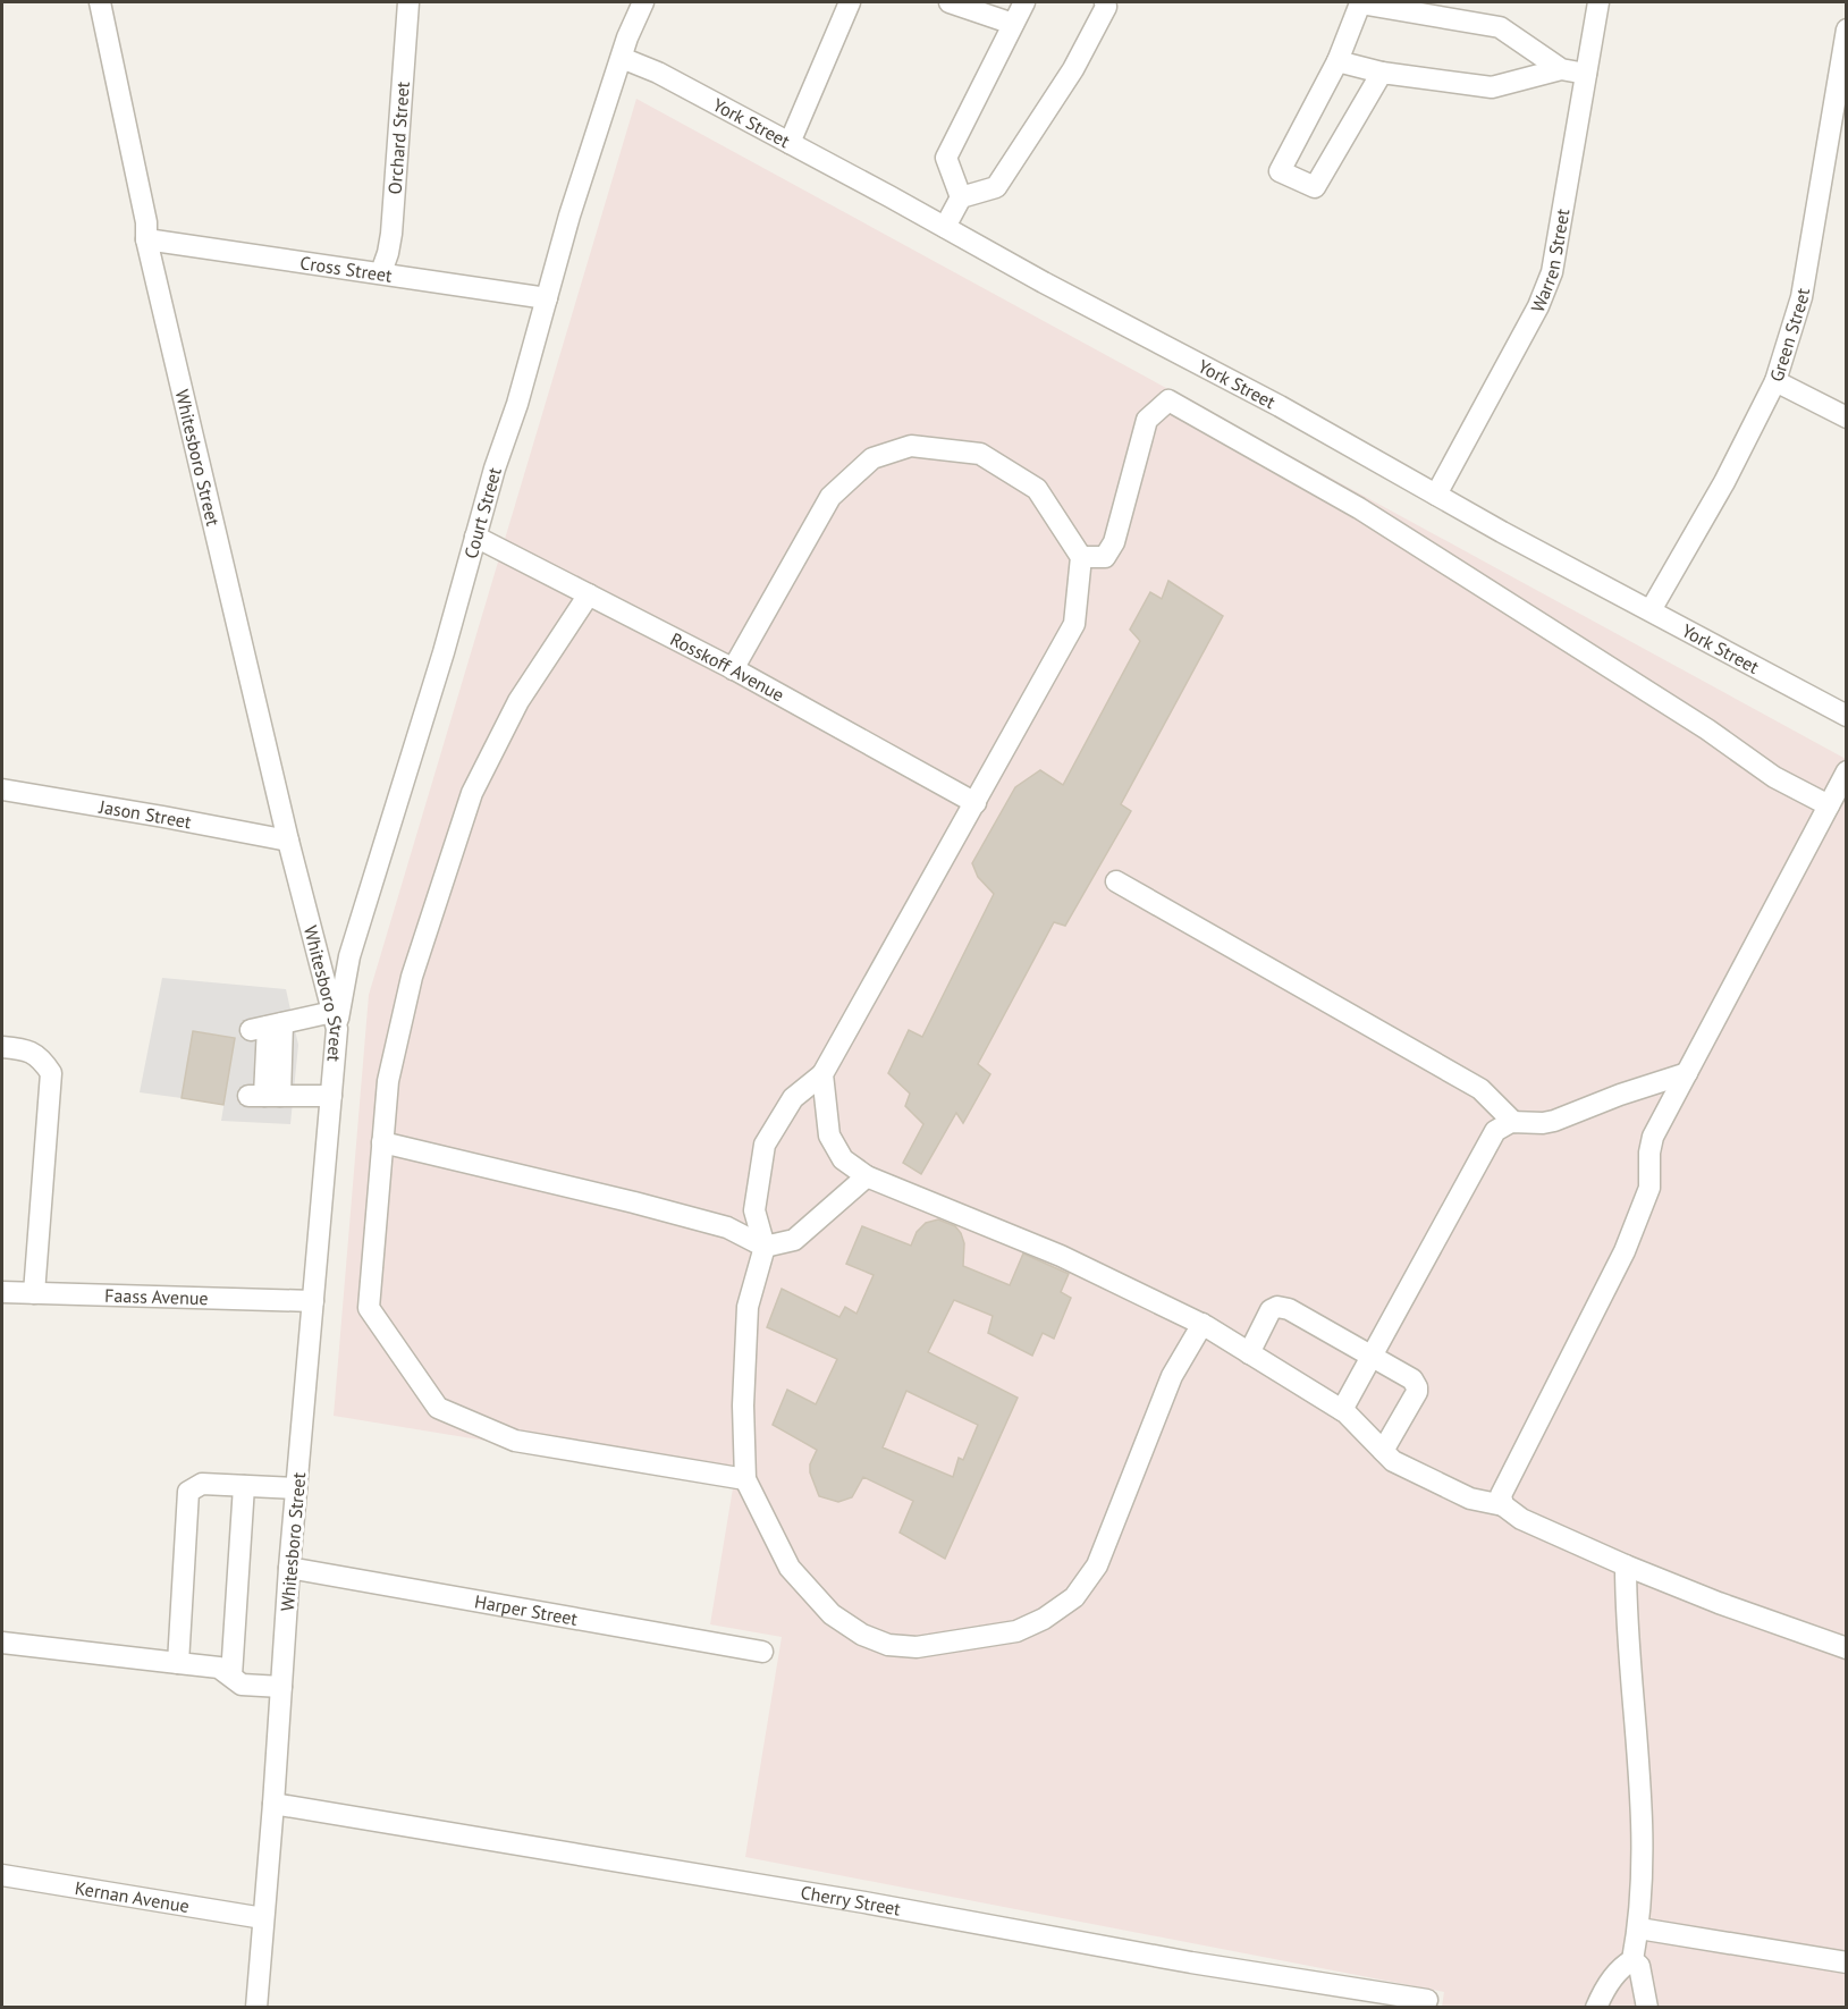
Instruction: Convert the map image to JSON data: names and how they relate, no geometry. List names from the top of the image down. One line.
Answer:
{"streets":{"street":["York Street","Orchard Street","Warren Street","Cross Street","Green Street","Whitesboro Street","Court Street","Rosskoff Avenue","Jason Street","Faass Avenue","Harper Street","Kernan Avenue","Cherry Street"]},"crossings":[["York Street","Warren Street"],["York Street","Green Street"],["York Street","Court Street"],["Orchard Street","Cross Street"],["Cross Street","Whitesboro Street"],["Cross Street","Court Street"],["Whitesboro Street","Court Street"],["Whitesboro Street","Jason Street"],["Whitesboro Street","Faass Avenue"],["Whitesboro Street","Harper Street"],["Whitesboro Street","Kernan Avenue"],["Whitesboro Street","Cherry Street"],["Court Street","Rosskoff Avenue"]]}
